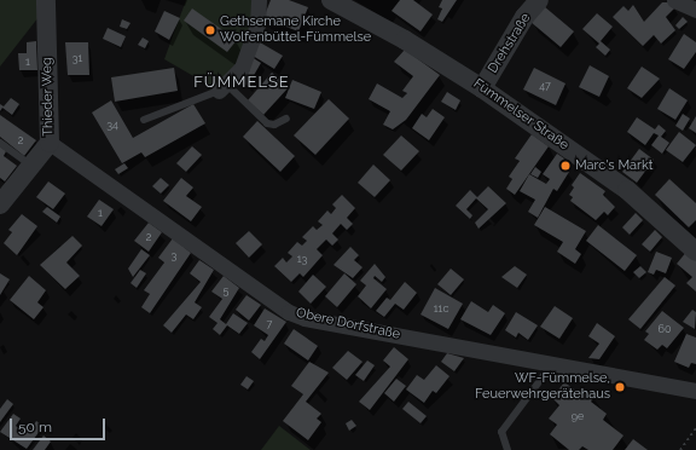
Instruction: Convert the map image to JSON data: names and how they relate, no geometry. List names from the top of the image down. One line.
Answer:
{"streets":{"street":["Drehstraße","Thieder Weg","Fümmelser Straße","Obere Dorfstraße"]},"crossings":[["Drehstraße","Fümmelser Straße"],["Thieder Weg","Obere Dorfstraße"]],"districts":["FÜMMELSE"],"places":["Gethsemane Kirche Wolfenbüttel-Fümmelse","Marc's Markt","WF-Fümmelse, Feuerwehrgerätehaus"],"house_numbers":["31","1","47","34","2","1","2","3","13","5","11c","7","60","9e"],"scale_bar":"50 m"}
